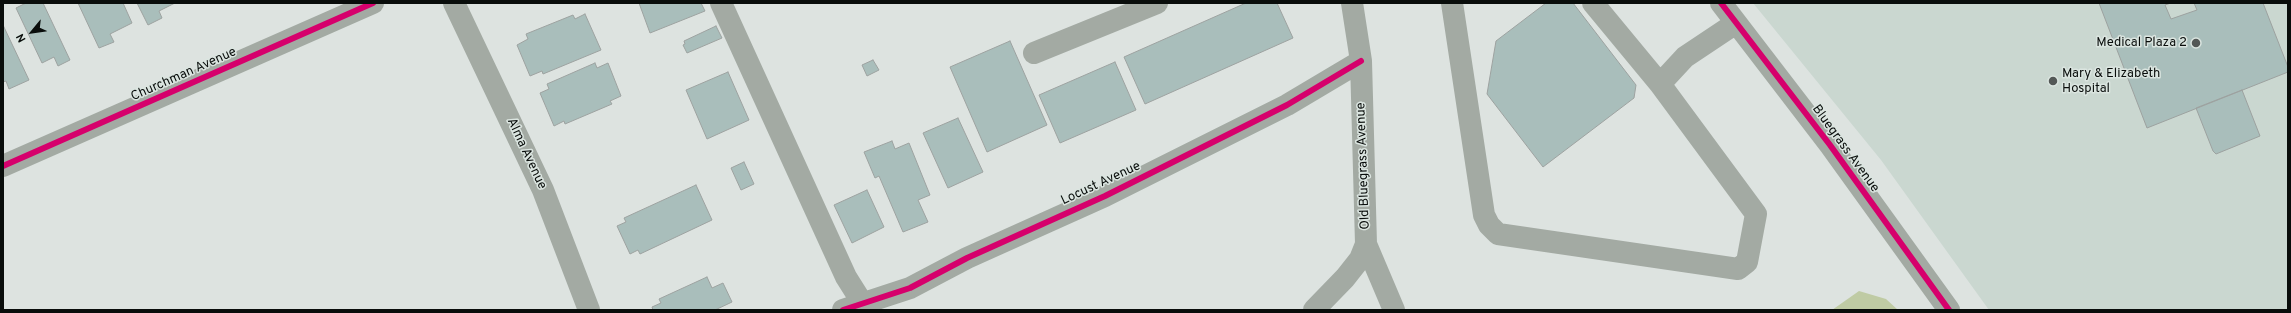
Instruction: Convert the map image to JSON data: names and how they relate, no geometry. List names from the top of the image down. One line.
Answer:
{"streets":{"street":["Churchman Avenue","Bluegrass Avenue","Alma Avenue","Old Bluegrass Avenue","Locust Avenue"]},"crossings":[["Old Bluegrass Avenue","Locust Avenue"]],"places":["Medical Plaza 2","Mary & Elizabeth Hospital"],"north":"bottom left"}
